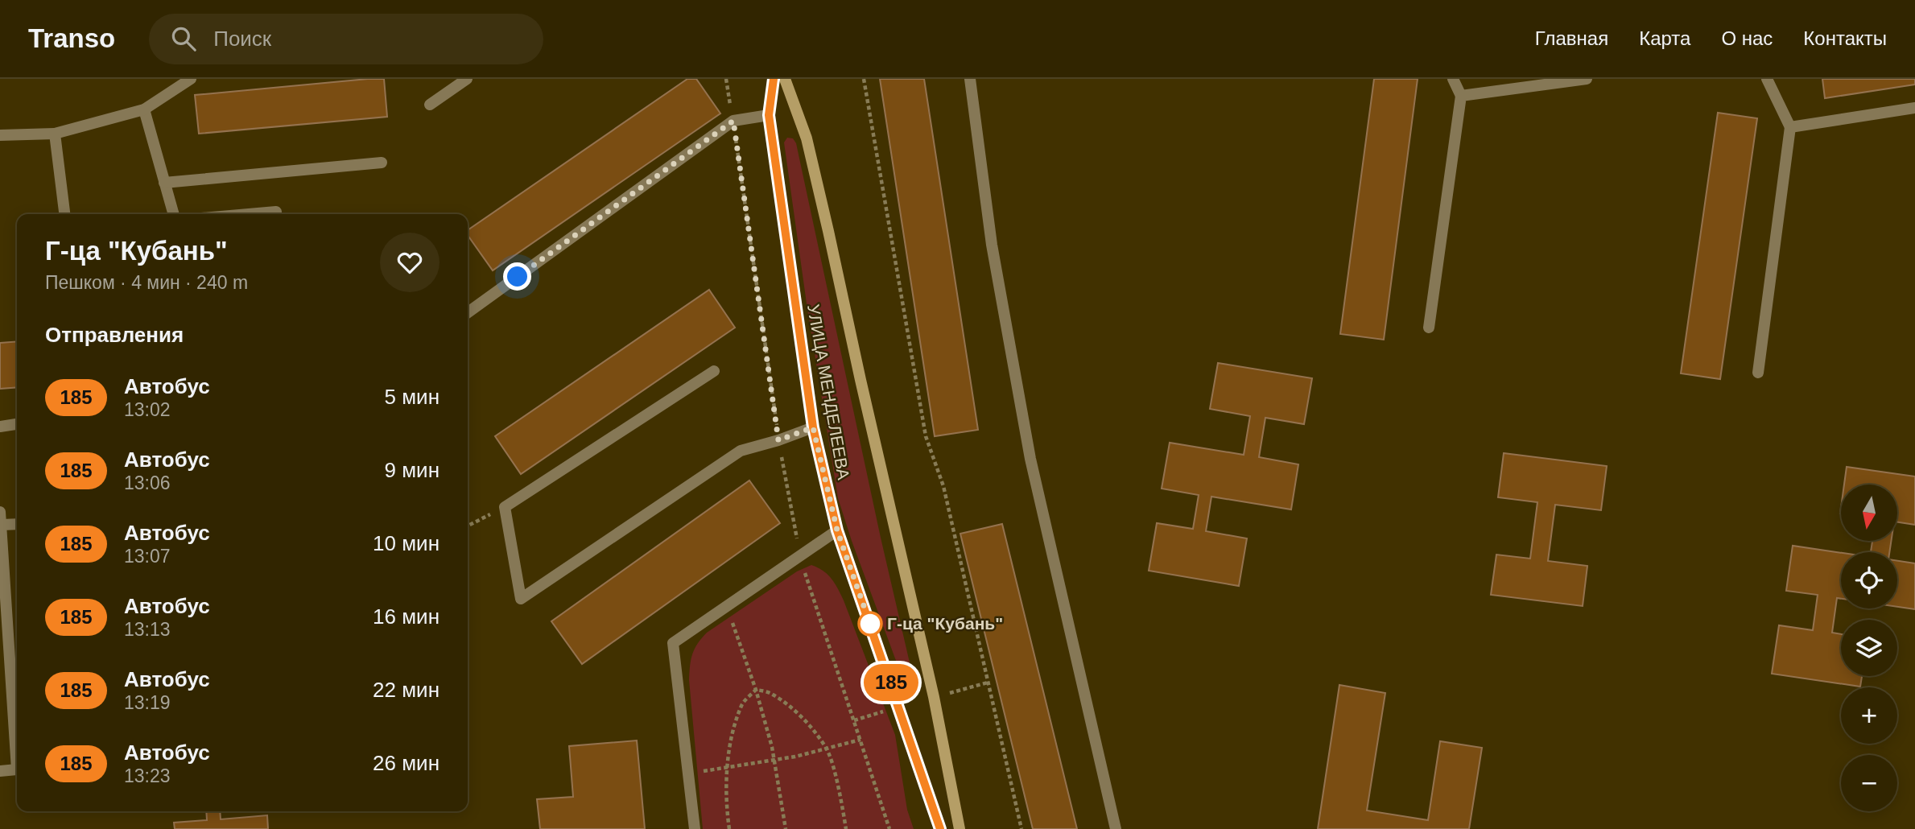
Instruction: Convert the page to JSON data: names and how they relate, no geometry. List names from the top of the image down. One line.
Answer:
{"streets":{"main road":["УЛИЦА МЕНДЕЛЕЕВА"]},"places":["Г-ца \"Кубань\""],"lines":["bus line 185"],"north":"bottom","page":{"header":"Transo","search":"Поиск","nav":["Главная","Карта","О нас","Контакты"],"on_map":"185","heading":[["Г-ца \"Кубань\"","Пешком · 4 мин · 240 m"],"Отправления"],"list":[{"mark":"185","name":"Автобус","note":"13:02","value":"5 мин"},{"mark":"185","name":"Автобус","note":"13:06","value":"9 мин"},{"mark":"185","name":"Автобус","note":"13:07","value":"10 мин"},{"mark":"185","name":"Автобус","note":"13:13","value":"16 мин"},{"mark":"185","name":"Автобус","note":"13:19","value":"22 мин"},{"mark":"185","name":"Автобус","note":"13:23","value":"26 мин"}],"map_buttons":["+","−"]}}
